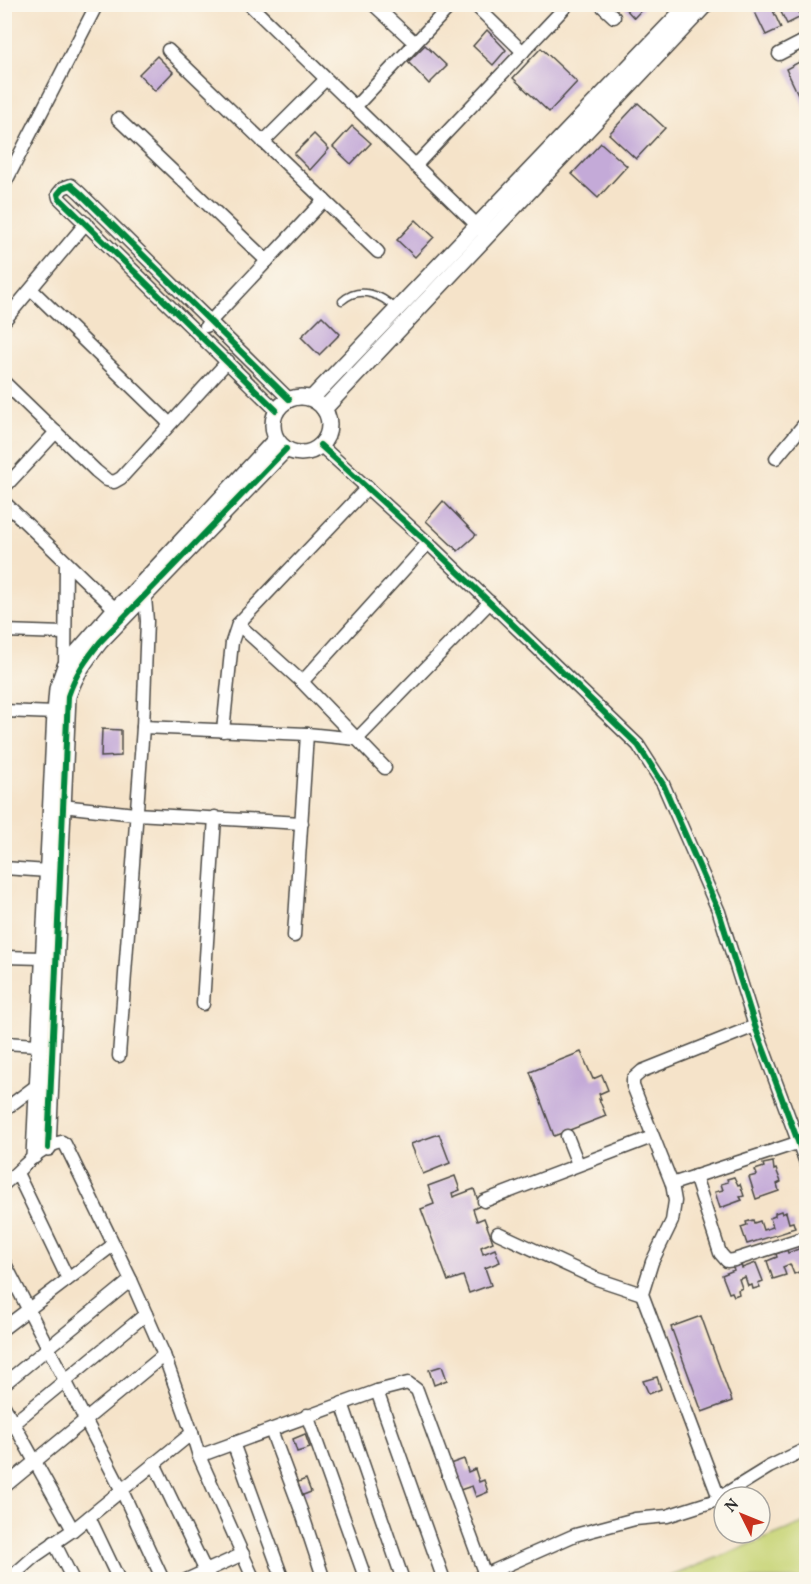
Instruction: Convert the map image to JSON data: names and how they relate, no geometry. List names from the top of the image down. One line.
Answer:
{"north":"top left"}
